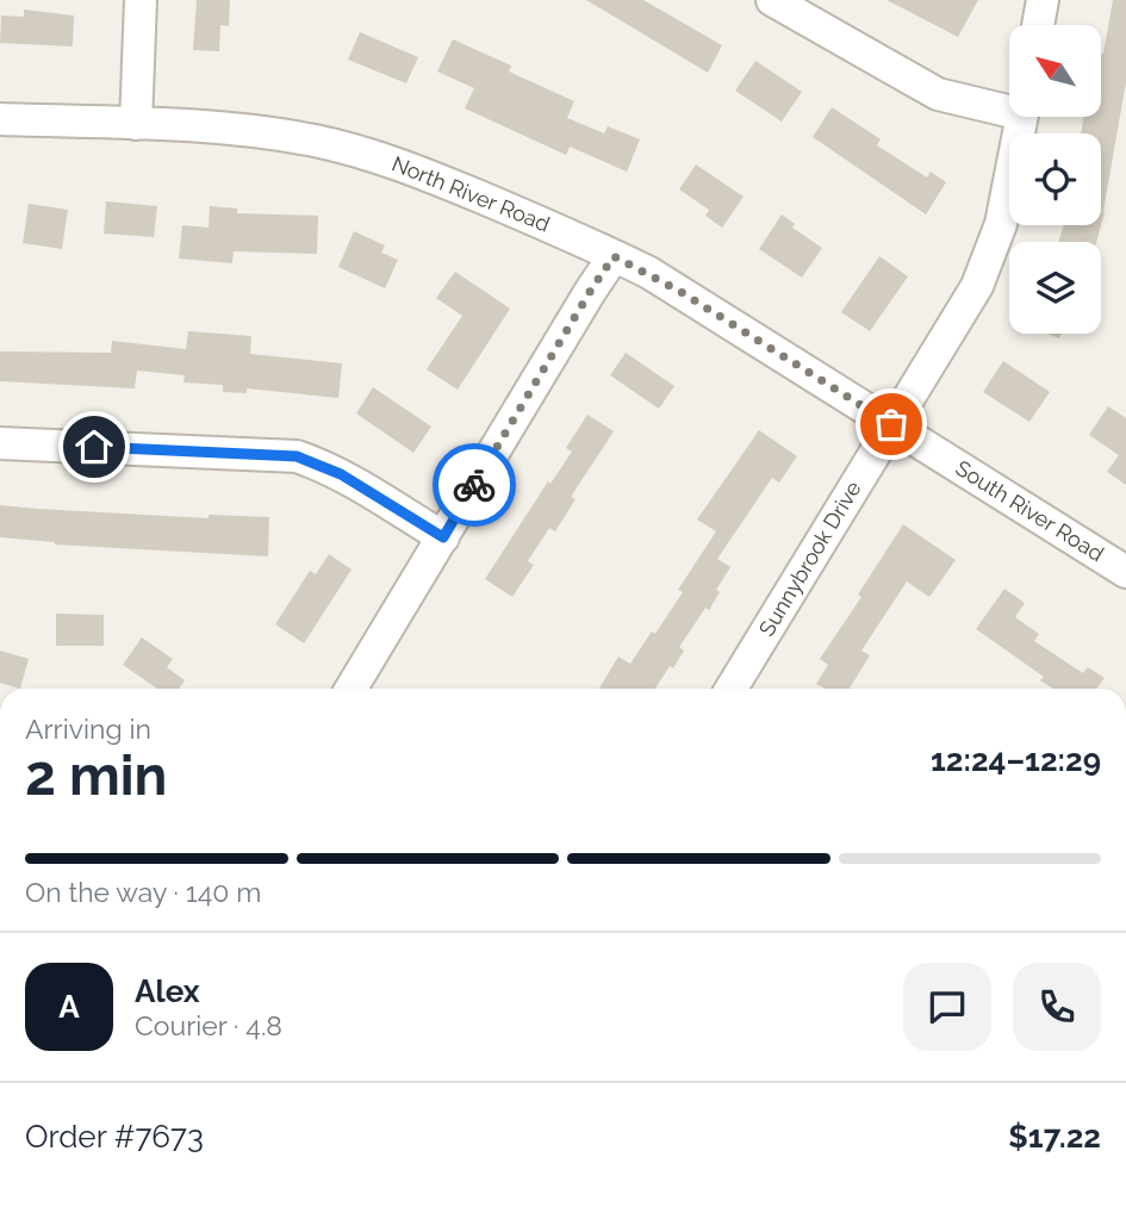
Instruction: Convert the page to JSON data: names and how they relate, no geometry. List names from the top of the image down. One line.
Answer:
{"streets":{"street":["North River Road","South River Road","Sunnybrook Drive"]},"crossings":[["North River Road","South River Road"],["North River Road","Sunnybrook Drive"],["South River Road","Sunnybrook Drive"]],"north":"top left","page":{"heading":["2 min","Arriving in","12:24–12:29"],"panel":["Alex","Courier · 4.8","Order #7673","$17.22"],"bar":"On the way · 140 m","round":"A"}}
